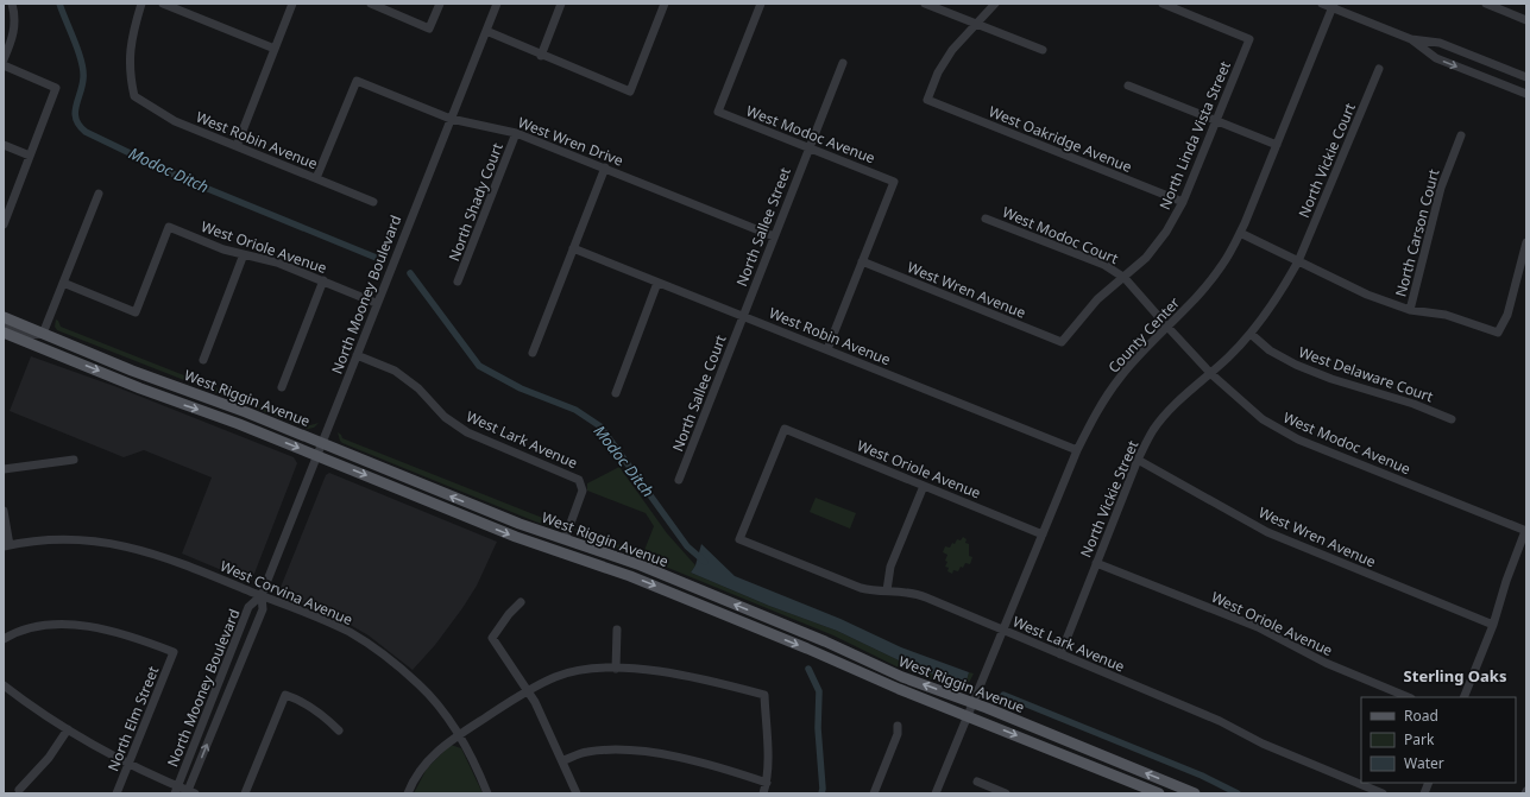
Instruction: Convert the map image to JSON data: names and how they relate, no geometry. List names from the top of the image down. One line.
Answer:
{"streets":{"main road":["West Riggin Avenue"],"street":["West Modoc Avenue","North Linda Vista Street","West Oakridge Avenue","West Robin Avenue","West Wren Drive","North Vickie Court","North Shady Court","North Sallee Street","North Carson Court","West Modoc Court","West Oriole Avenue","West Wren Avenue","North Mooney Boulevard","County Center","West Delaware Court","North Sallee Court","West Lark Avenue","North Vickie Street","West Corvina Avenue","North Elm Street"]},"crossings":[["West Modoc Avenue","North Linda Vista Street"],["West Modoc Avenue","North Sallee Street"],["West Modoc Avenue","West Modoc Court"],["West Modoc Avenue","West Wren Avenue"],["West Modoc Avenue","County Center"],["West Modoc Avenue","North Vickie Street"],["North Linda Vista Street","West Oakridge Avenue"],["North Linda Vista Street","West Modoc Court"],["North Linda Vista Street","West Wren Avenue"],["West Robin Avenue","West Wren Drive"],["West Robin Avenue","North Sallee Street"],["West Robin Avenue","County Center"],["West Robin Avenue","North Sallee Court"],["West Wren Drive","North Shady Court"],["West Wren Drive","North Sallee Street"],["West Wren Drive","North Mooney Boulevard"],["North Vickie Court","North Vickie Street"],["North Sallee Street","North Sallee Court"],["West Oriole Avenue","North Mooney Boulevard"],["West Oriole Avenue","County Center"],["West Oriole Avenue","West Lark Avenue"],["West Oriole Avenue","North Vickie Street"],["West Wren Avenue","North Vickie Street"],["North Mooney Boulevard","West Riggin Avenue"],["North Mooney Boulevard","West Lark Avenue"],["North Mooney Boulevard","West Corvina Avenue"],["County Center","West Riggin Avenue"],["County Center","West Lark Avenue"],["West Delaware Court","North Vickie Street"],["West Riggin Avenue","West Lark Avenue"],["West Lark Avenue","North Vickie Street"]],"districts":["Sterling Oaks"],"water":["Modoc Ditch"],"legend":["Road","Park","Water"]}
